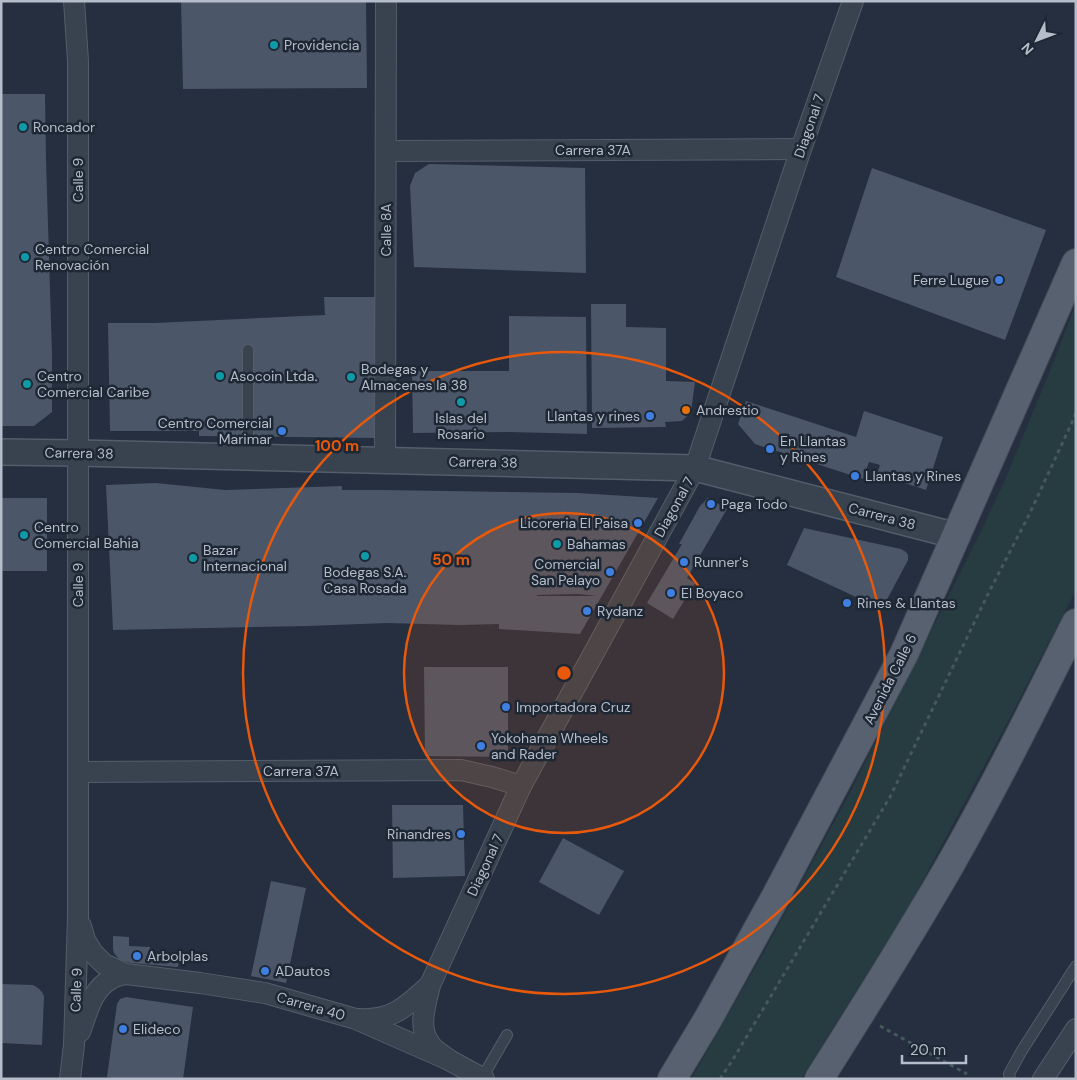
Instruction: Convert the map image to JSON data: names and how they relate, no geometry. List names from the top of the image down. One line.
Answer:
{"streets":{"main road":["Avenida Calle 6"],"street":["Diagonal 7","Carrera 37A","Calle 9","Calle 8A","Carrera 38","Carrera 40"]},"crossings":[["Diagonal 7","Carrera 37A"],["Diagonal 7","Carrera 38"],["Diagonal 7","Carrera 40"],["Carrera 37A","Calle 9"],["Carrera 37A","Calle 8A"],["Calle 9","Carrera 38"],["Calle 9","Carrera 40"],["Calle 8A","Carrera 38"],["Carrera 38","Avenida Calle 6"]],"places":["Providencia","Roncador","Centro Comercial Renovación","Ferre Lugue","Asocoin Ltda.","Bodegas y Almacenes la 38","Centro Comercial Caribe","Islas del Rosario","Andrestio","Llantas y rines","Centro Comercial Marimar","En Llantas y Rines","Llantas y Rines","Paga Todo","Licoreria El Paisa","Centro Comercial Bahia","Bahamas","Bodegas S.A. Casa Rosada","Bazar Internacional","Runner's","Comercial San Pelayo","El Boyaco","Rines & Llantas","Rydanz","Importadora Cruz","Yokohama Wheels and Rader","Rinandres","Arbolplas","ADautos","Elideco"],"scale_bar":"20 m","north":"bottom left","rings":["100 m","50 m"]}
